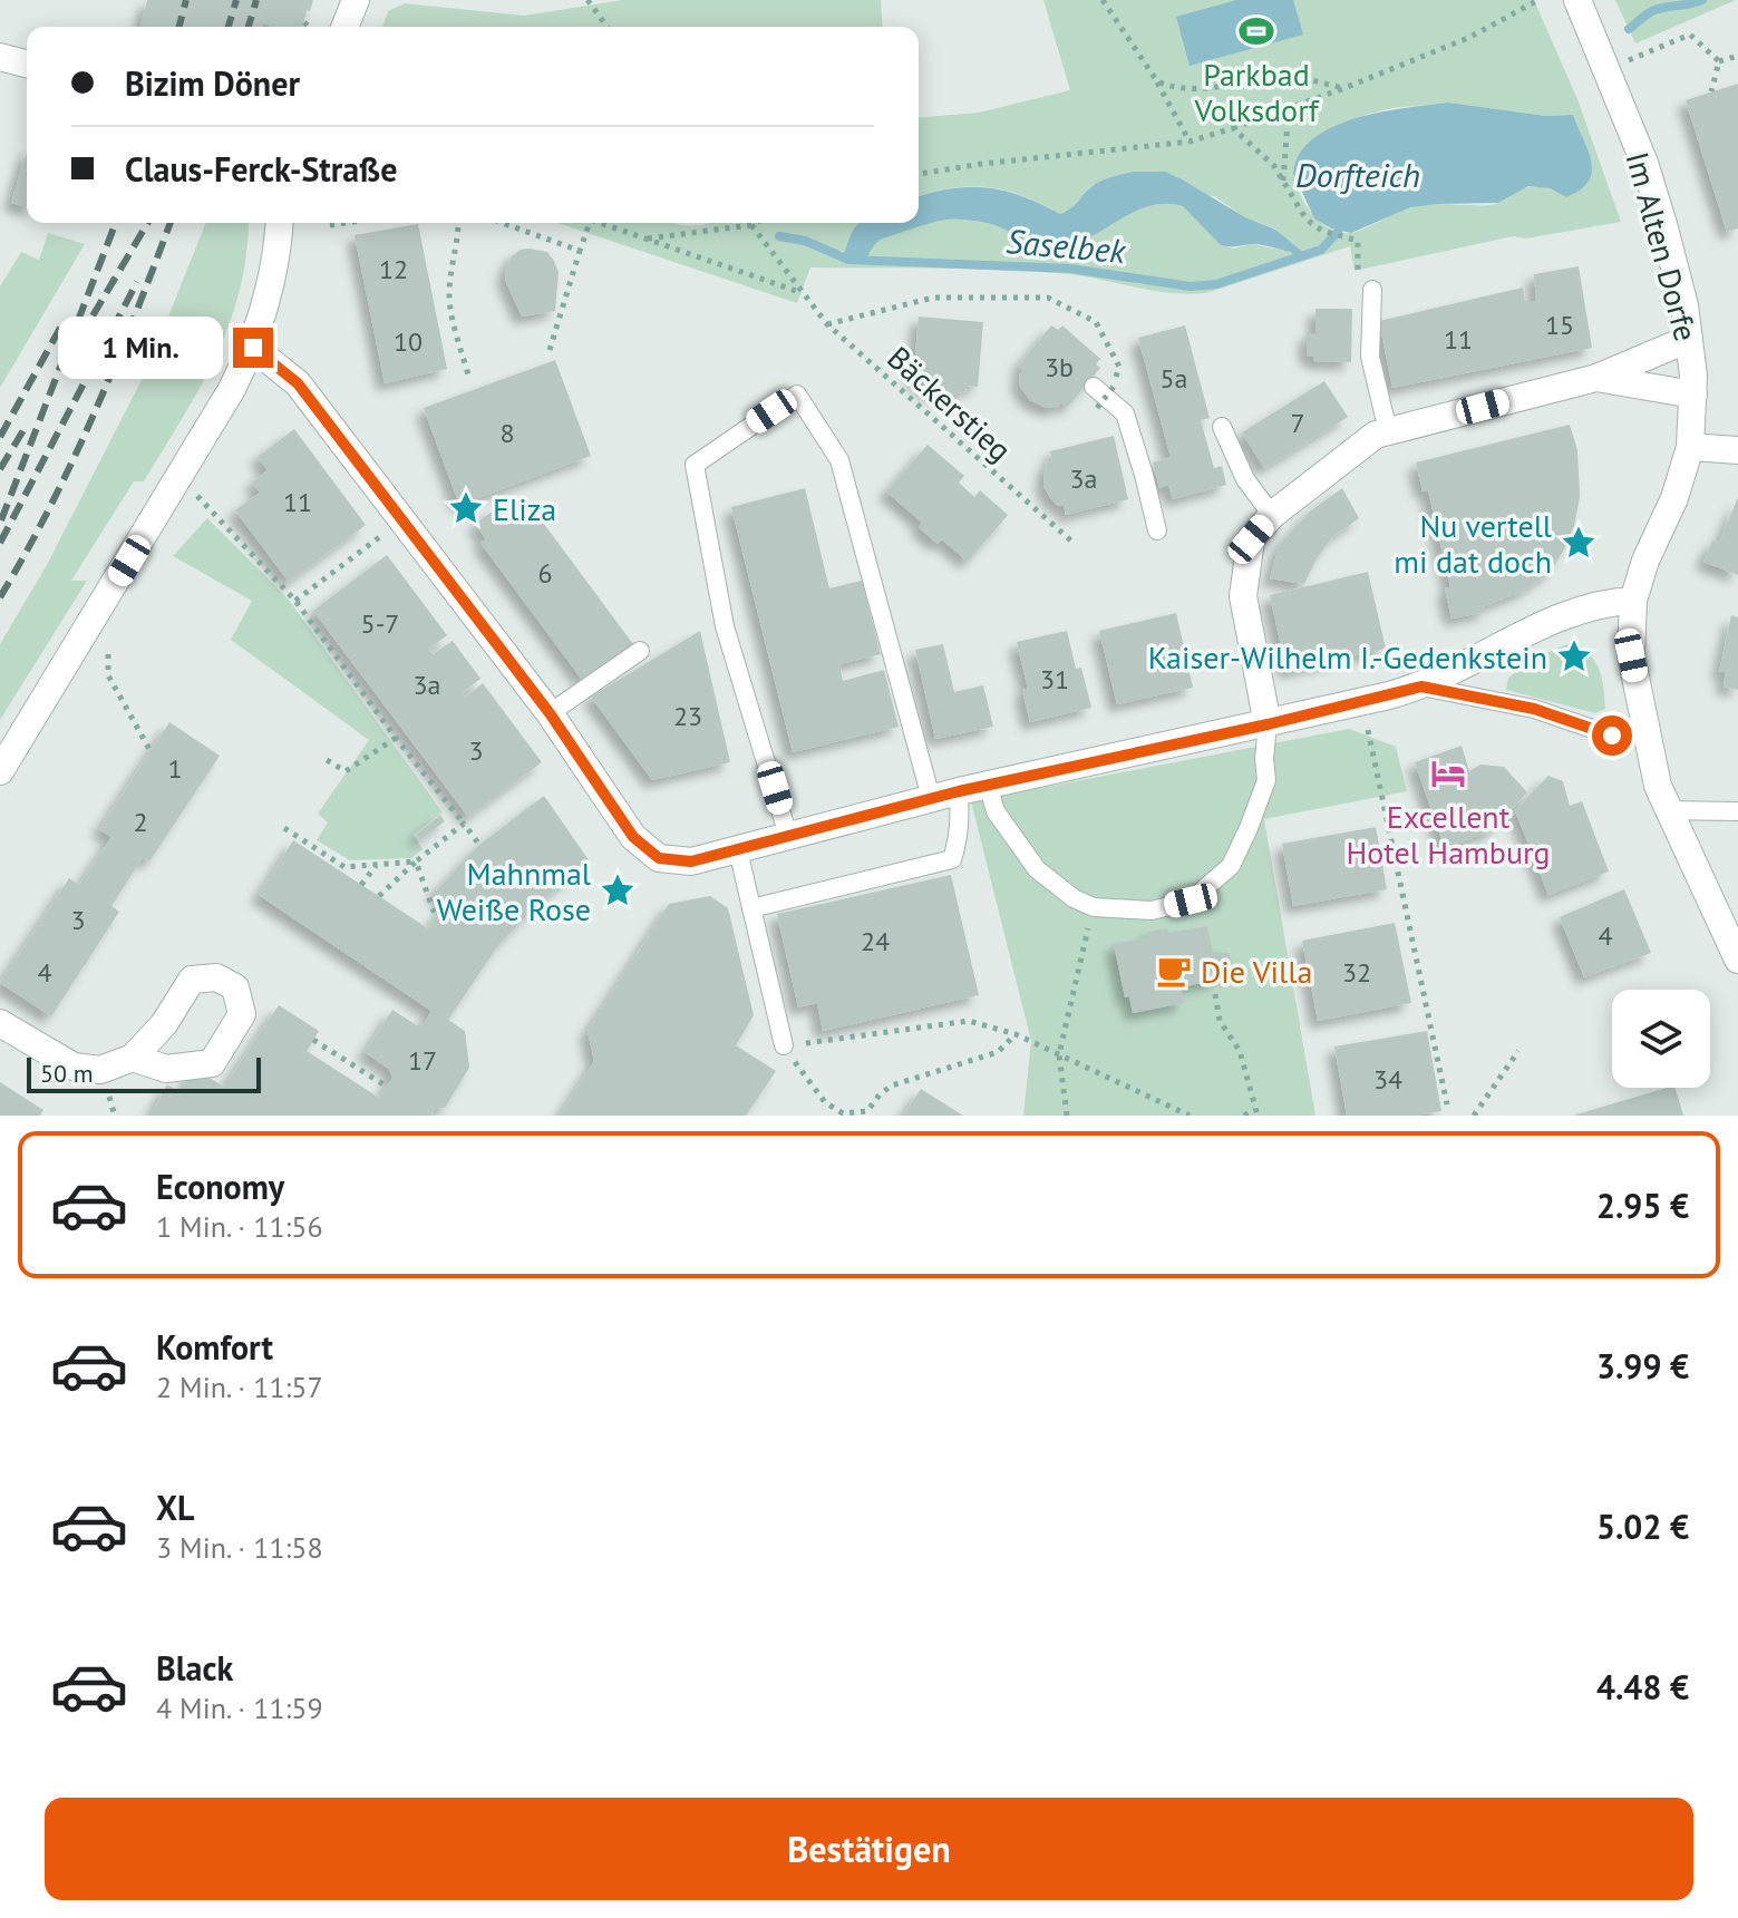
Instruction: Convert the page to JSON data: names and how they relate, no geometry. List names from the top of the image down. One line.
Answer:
{"streets":{"street":["Im Alten Dorfe"],"path":["Bäckerstieg"]},"water":["Dorfteich","Saselbek"],"places":{"sports":["Parkbad Volksdorf"],"place":["Eliza","Nu vertell mi dat doch","Kaiser-Wilhelm I.-Gedenkstein","Mahnmal Weiße Rose"],"hotel":["Excellent Hotel Hamburg"],"cafe":["Die Villa"]},"house_numbers":["12","15","11","10","3b","5a","7","8","3a","11","6","5-7","31","3a","23","3","1","2","3","4","24","4","32","17","34"],"scale_bar":"50 m","page":{"banner":["Bizim Döner","Claus-Ferck-Straße"],"bubble":"1 Min.","scale":"50 m","list":[{"name":"Economy","note":"1 Min. · 11:56","value":"2.95 €"},{"name":"Komfort","note":"2 Min. · 11:57","value":"3.99 €"},{"name":"XL","note":"3 Min. · 11:58","value":"5.02 €"},{"name":"Black","note":"4 Min. · 11:59","value":"4.48 €"}],"buttons":"Bestätigen"}}
